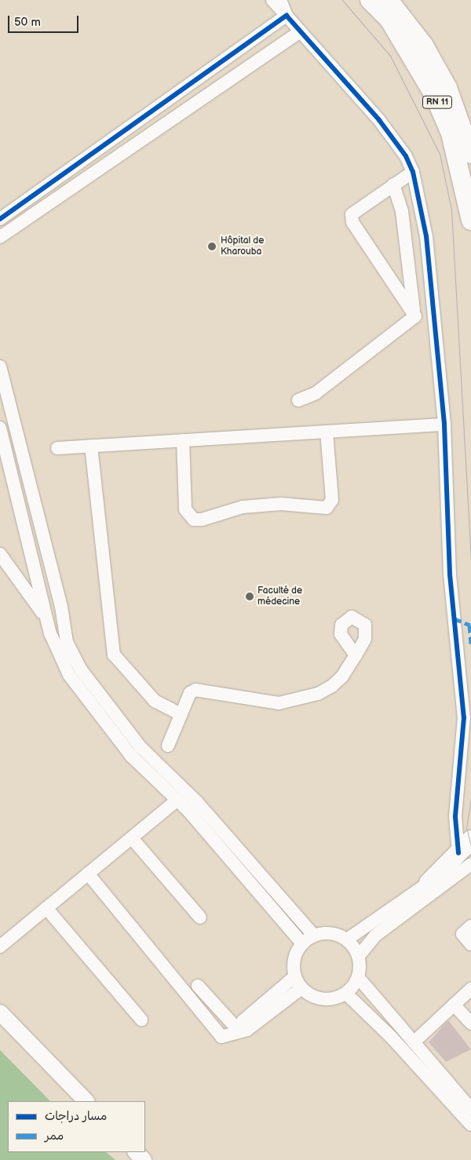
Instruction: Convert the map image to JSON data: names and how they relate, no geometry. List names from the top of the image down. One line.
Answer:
{"streets":{"highway":["RN 11"]},"places":["Hôpital de Kharouba","Faculté de médecine"],"legend":["مسار دراجات","ممر"],"scale_bar":"50 m"}
